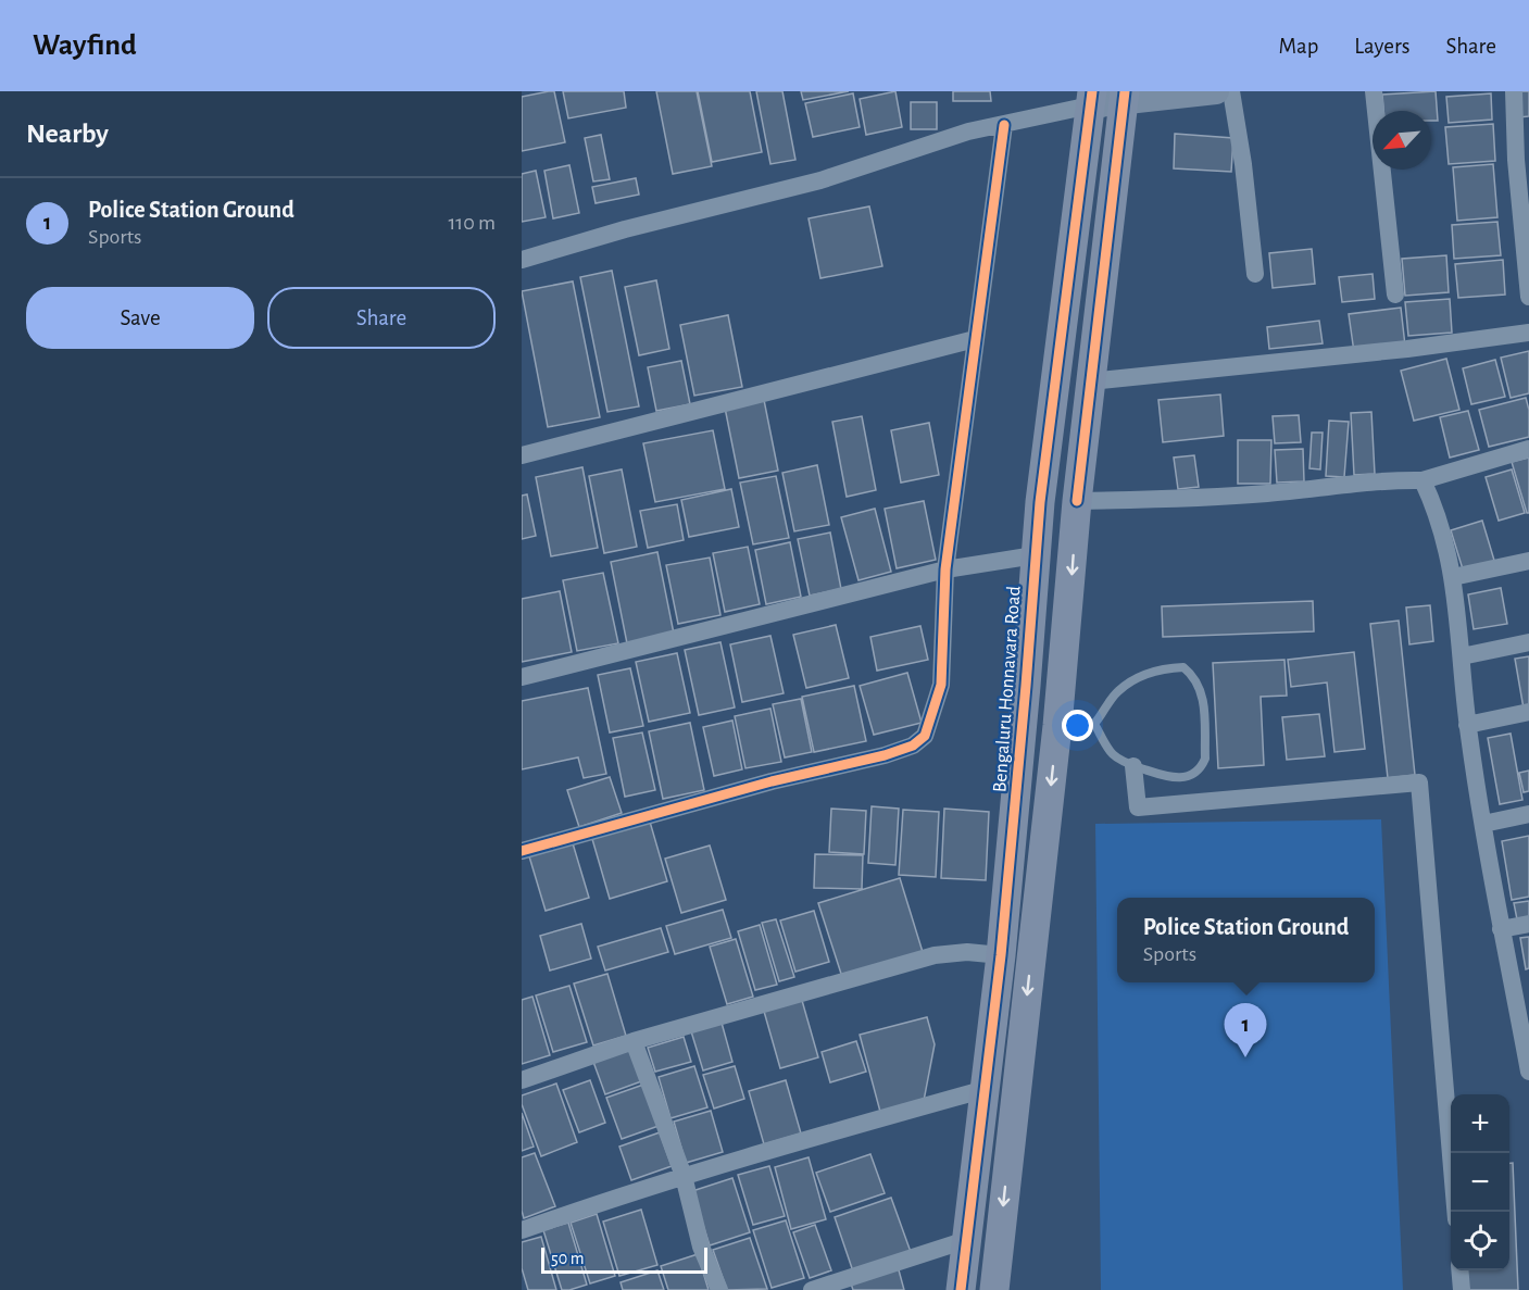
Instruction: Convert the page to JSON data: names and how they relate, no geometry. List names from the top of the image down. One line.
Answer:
{"streets":{"main road":["Bengaluru Honnavara Road"]},"scale_bar":"50 m","north":"bottom left","page":{"header":"Wayfind","nav":["Map","Layers","Share"],"heading":"Nearby","list":[{"mark":"1","name":"Police Station Ground","note":"Sports","value":"110 m"}],"buttons":["Save","Share"],"popup":["Police Station Ground","Sports"],"pins":"1","map_buttons":["+","−"],"scale":"50 m"}}
